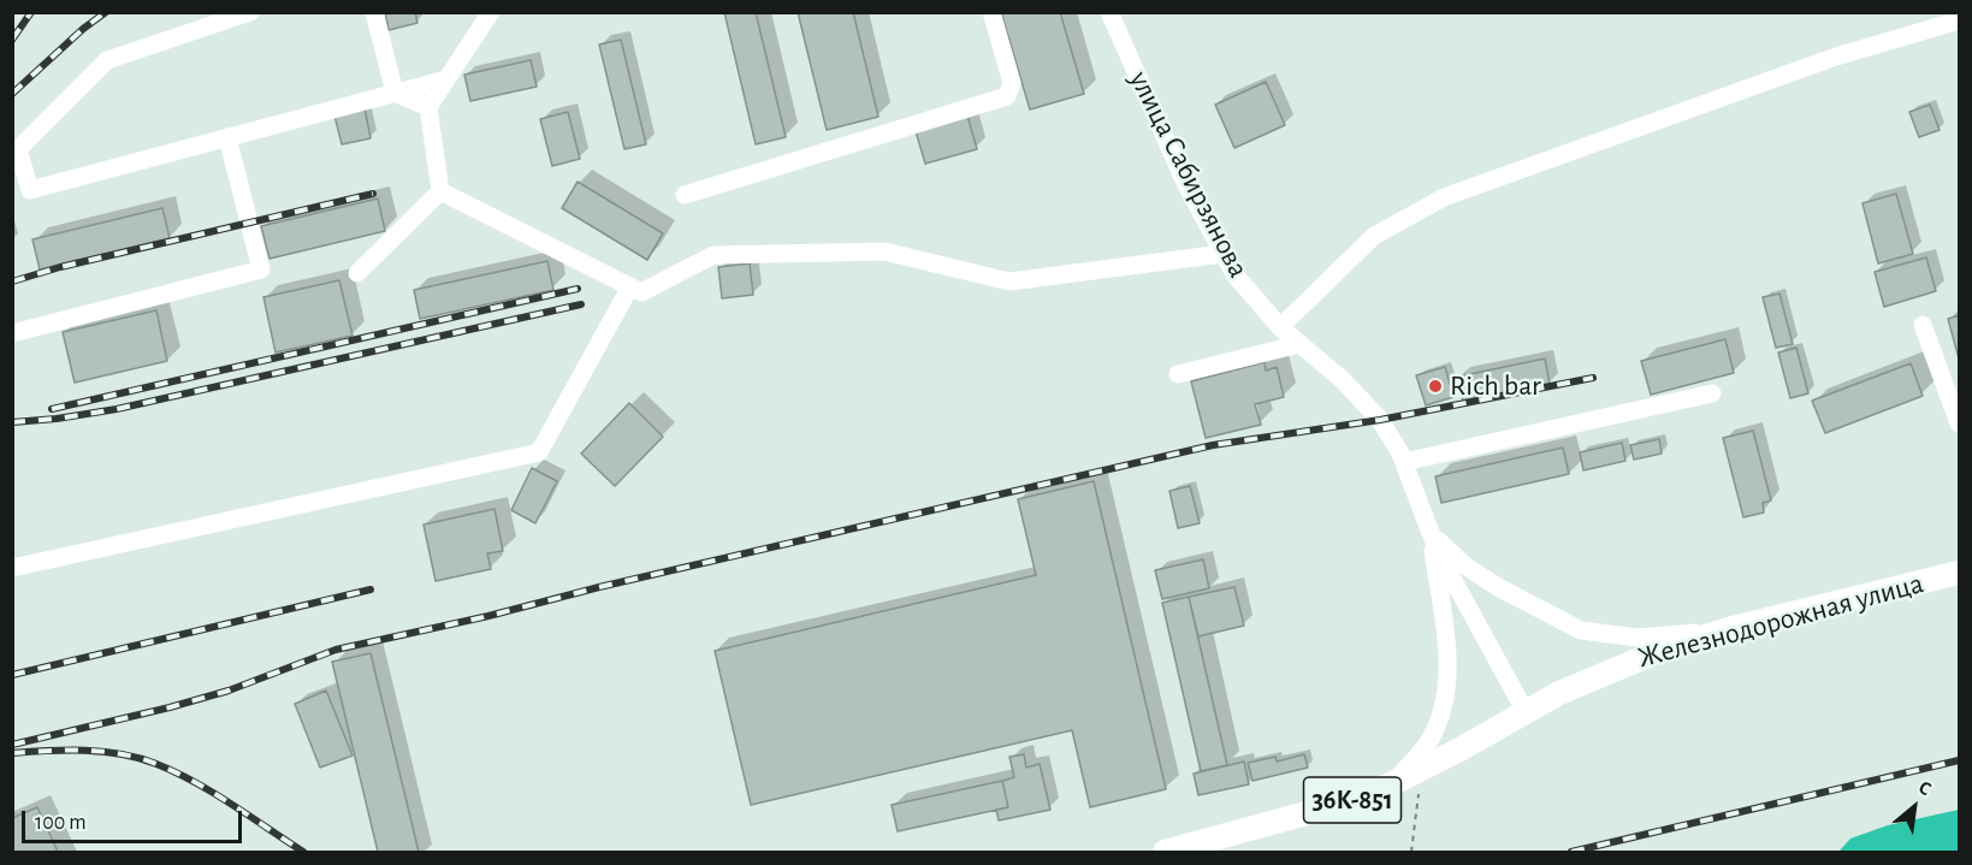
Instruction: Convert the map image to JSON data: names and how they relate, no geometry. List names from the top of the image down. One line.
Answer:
{"streets":{"main road":["Железнодорожная улица","36К-851"],"street":["улица Сабирзянова"]},"places":["Rich bar"],"scale_bar":"100 m","north":"top right"}
